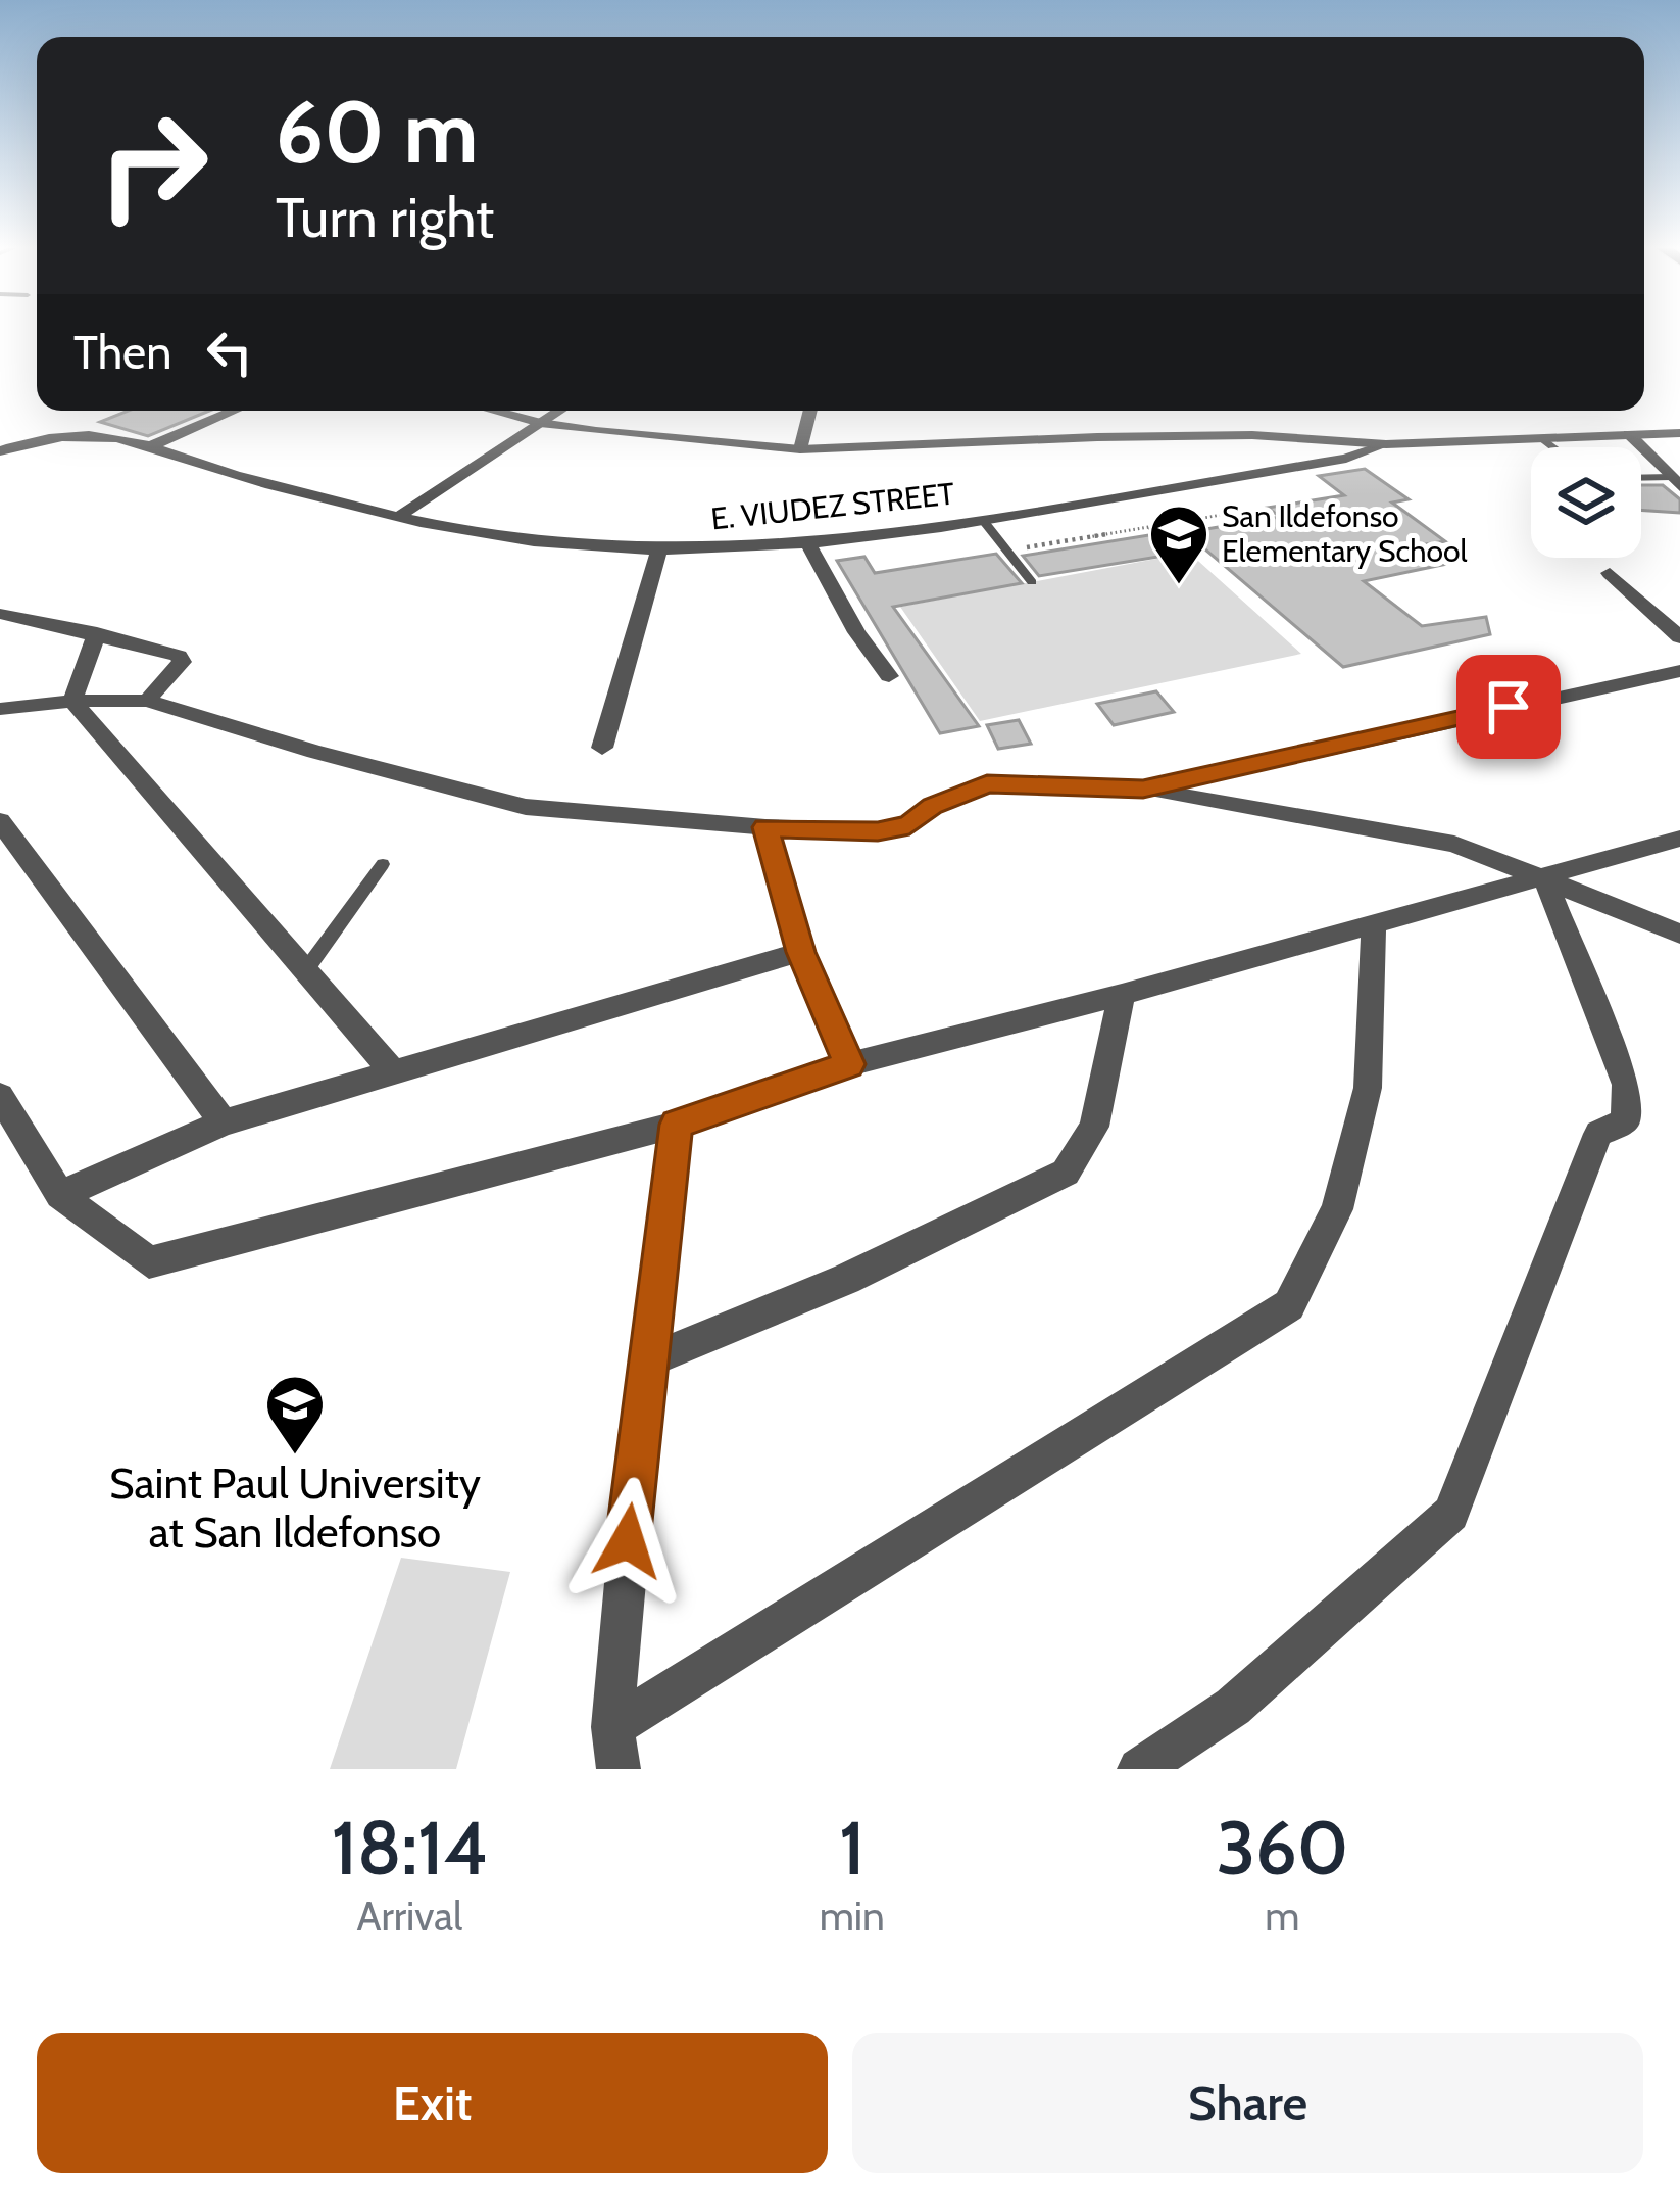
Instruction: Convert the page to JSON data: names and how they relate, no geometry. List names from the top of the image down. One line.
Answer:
{"streets":{"street":["E. VIUDEZ STREET"]},"places":{"school or university":["San Ildefonso Elementary School","Saint Paul University at San Ildefonso"]},"page":{"turn":["60 m","Turn right"],"then":"Then","eta":["18:14","Arrival","1","min","360","m"],"buttons":["Exit","Share"]}}
